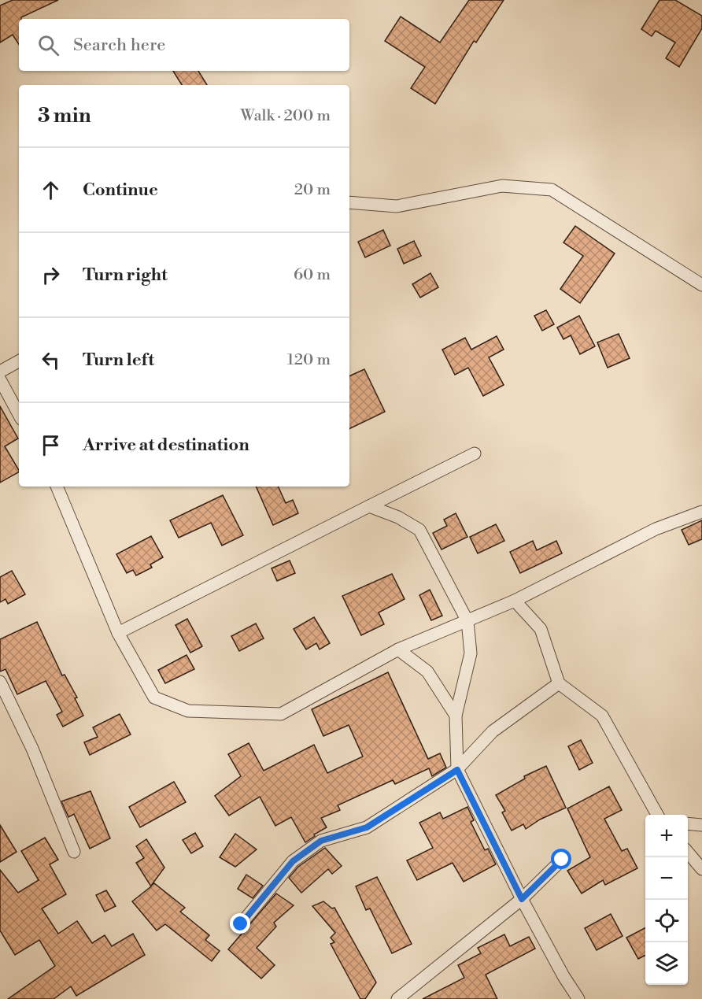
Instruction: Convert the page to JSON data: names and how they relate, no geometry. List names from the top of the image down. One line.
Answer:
{"page":{"search":"Search here","heading":["3 min","Walk · 200 m"],"list":[["Continue","20 m"],["Turn right","60 m"],["Turn left","120 m"],"Arrive at destination"],"map_buttons":["+","−"]}}
